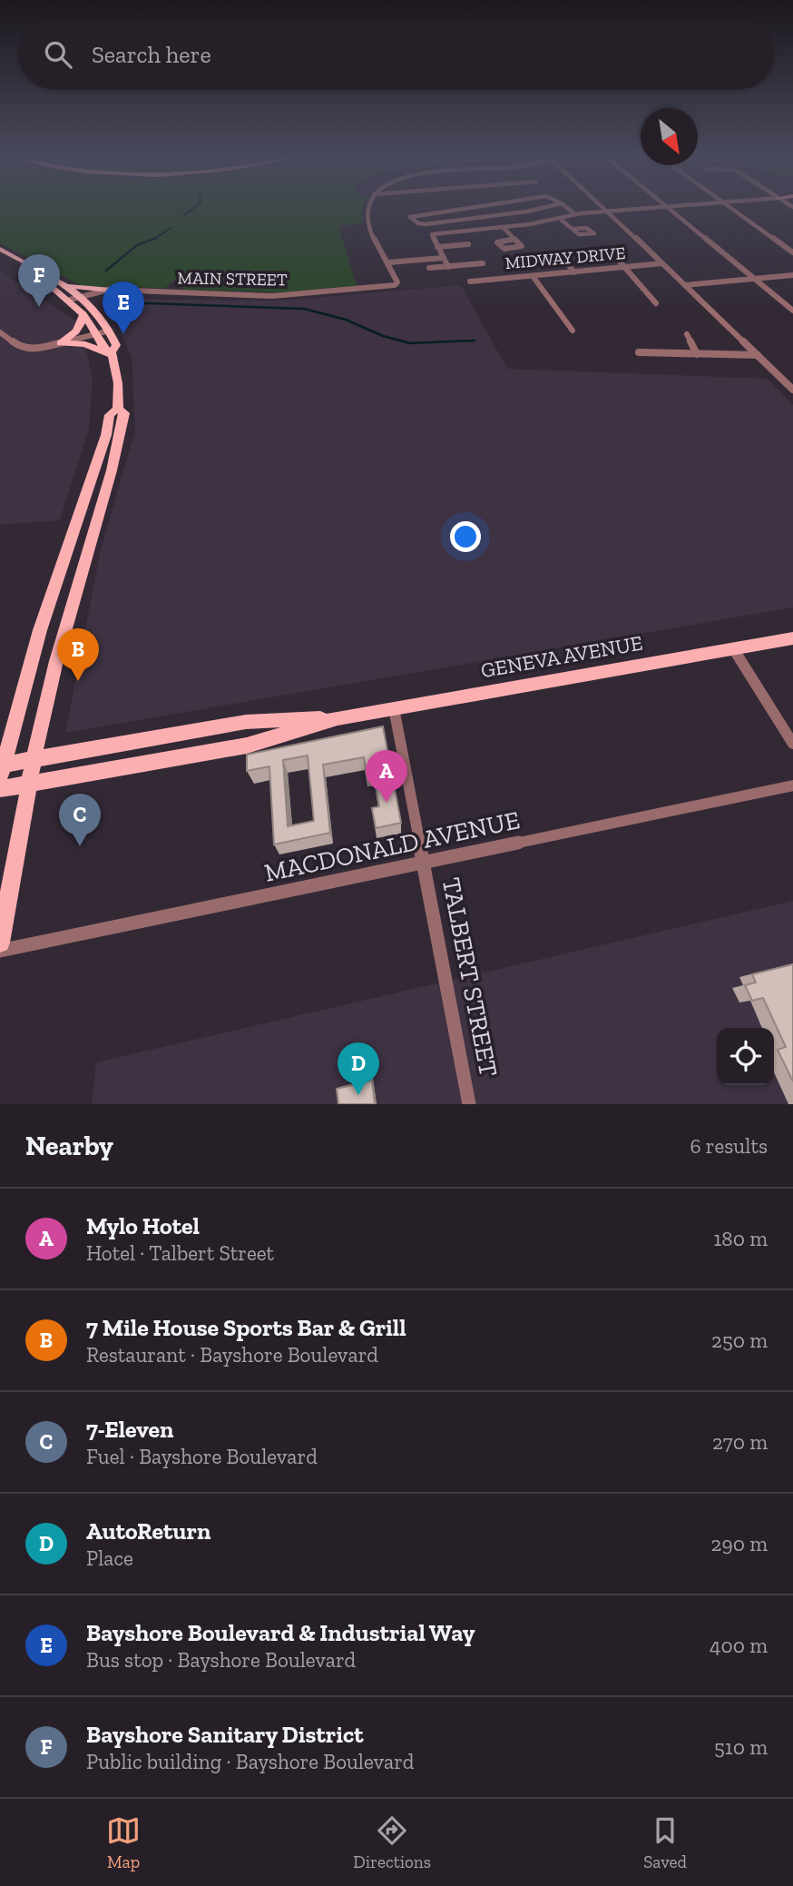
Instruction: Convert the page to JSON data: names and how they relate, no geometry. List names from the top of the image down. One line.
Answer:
{"streets":{"main road":["GENEVA AVENUE"],"street":["MIDWAY DRIVE","MAIN STREET","MACDONALD AVENUE","TALBERT STREET"]},"crossings":[["GENEVA AVENUE","TALBERT STREET"],["MACDONALD AVENUE","TALBERT STREET"]],"north":"bottom right","page":{"search":"Search here","pins":["F","E","B","A","C","D"],"heading":["Nearby","6 results"],"list":[{"mark":"A","name":"Mylo Hotel","note":"Hotel · Talbert Street","value":"180 m"},{"mark":"B","name":"7 Mile House Sports Bar & Grill","note":"Restaurant · Bayshore Boulevard","value":"250 m"},{"mark":"C","name":"7-Eleven","note":"Fuel · Bayshore Boulevard","value":"270 m"},{"mark":"D","name":"AutoReturn","note":"Place","value":"290 m"},{"mark":"E","name":"Bayshore Boulevard & Industrial Way","note":"Bus stop · Bayshore Boulevard","value":"400 m"},{"mark":"F","name":"Bayshore Sanitary District","note":"Public building · Bayshore Boulevard","value":"510 m"}],"nav":["Map","Directions","Saved"]}}
